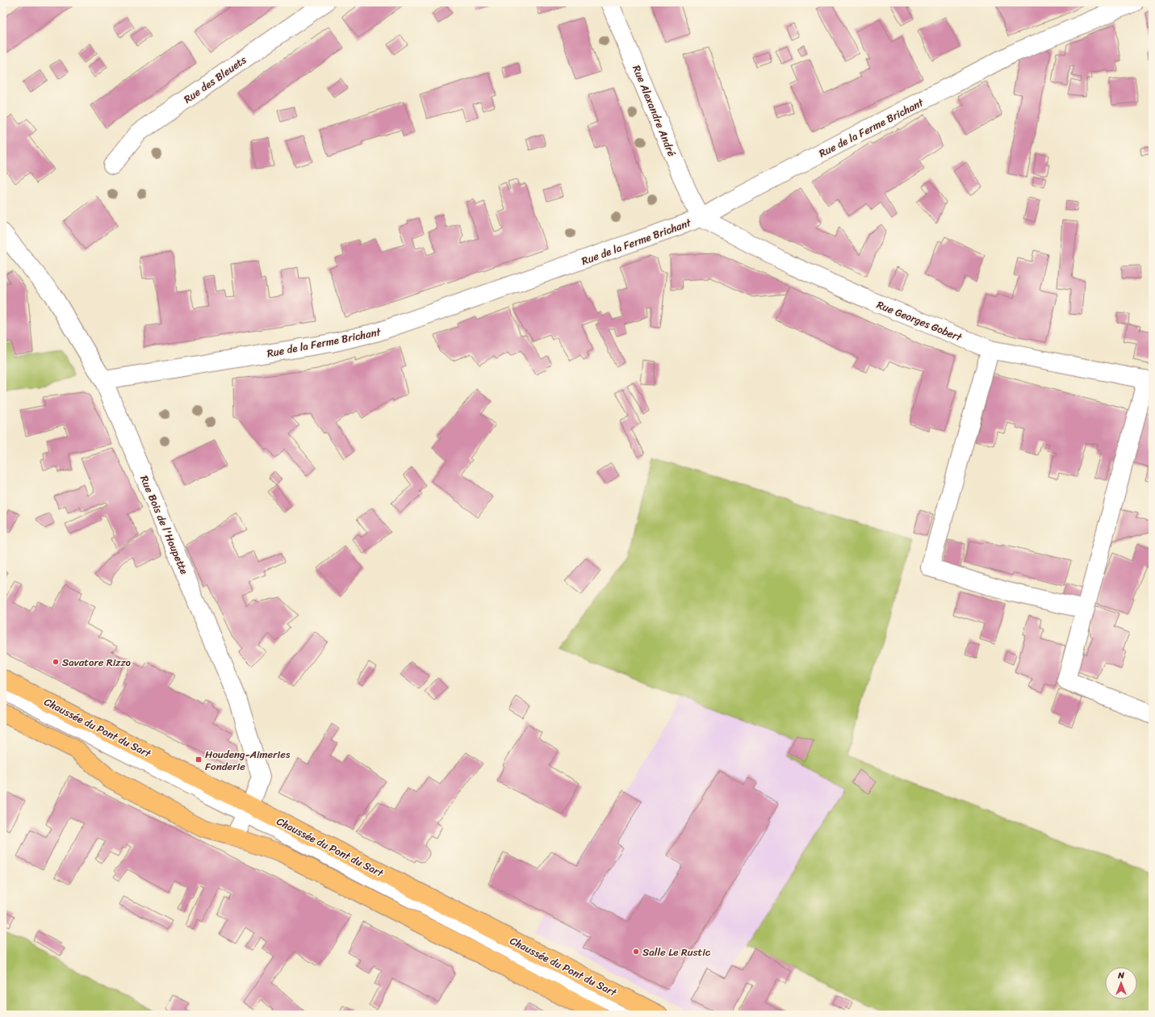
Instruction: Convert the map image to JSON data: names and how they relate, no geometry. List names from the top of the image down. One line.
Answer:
{"streets":{"main road":["Chaussée du Pont du Sart"],"street":["Rue des Bleuets","Rue Alexandre André","Rue de la Ferme Brichant","Rue Georges Gobert","Rue Bois de l'Houpette"]},"crossings":[["Rue Alexandre André","Rue de la Ferme Brichant"],["Rue Alexandre André","Rue Georges Gobert"],["Rue de la Ferme Brichant","Rue Georges Gobert"],["Rue de la Ferme Brichant","Rue Bois de l'Houpette"],["Rue Bois de l'Houpette","Chaussée du Pont du Sart"]],"places":{"other":["Savatore Rizzo","Salle Le Rustic"],"transit":["Houdeng-Aimeries Fonderie"]},"north":"top"}
